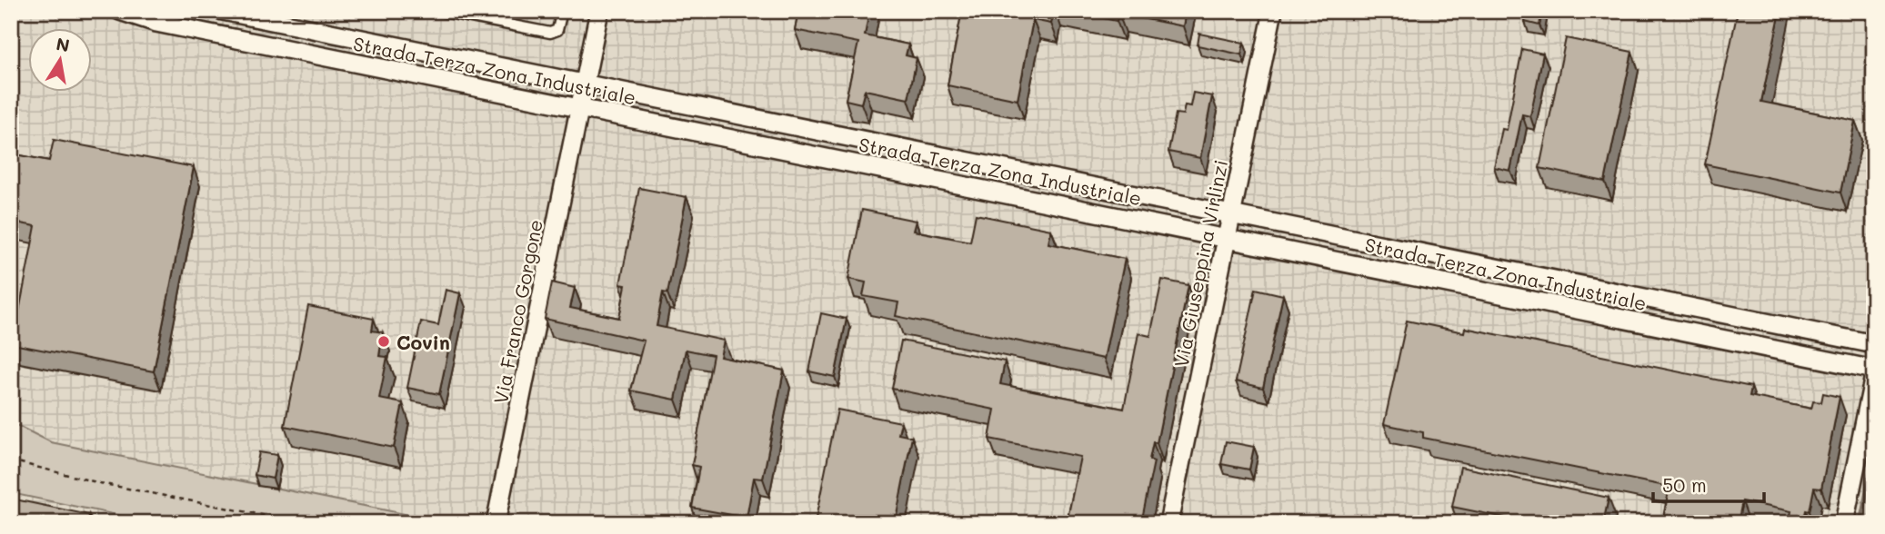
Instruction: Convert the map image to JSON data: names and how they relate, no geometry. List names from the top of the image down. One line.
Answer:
{"streets":{"street":["Strada Terza Zona Industriale","Via Giuseppina Virlinzi","Via Franco Gorgone"]},"crossings":[["Strada Terza Zona Industriale","Via Giuseppina Virlinzi"],["Strada Terza Zona Industriale","Via Franco Gorgone"]],"places":["Covin"],"scale_bar":"50 m","north":"top"}
